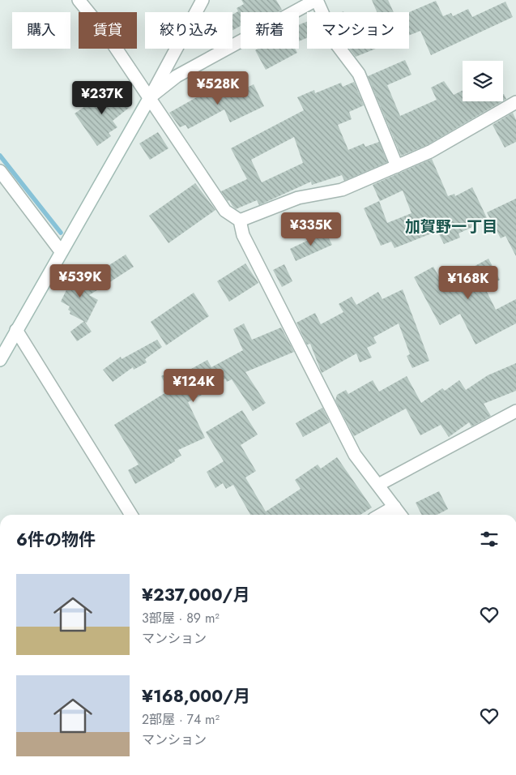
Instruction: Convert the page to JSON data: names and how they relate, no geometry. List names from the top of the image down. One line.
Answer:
{"districts":["加賀野一丁目"],"page":{"chip":["購入","賃貸","絞り込み","新着","マンション"],"price":["¥528K","¥237K","¥335K","¥539K","¥168K","¥124K"],"heading":"6件の物件","list":[{"name":"¥237,000/月","note":"3部屋 · 89 m² · マンション"},{"name":"¥168,000/月","note":"2部屋 · 74 m² · マンション"}]}}
